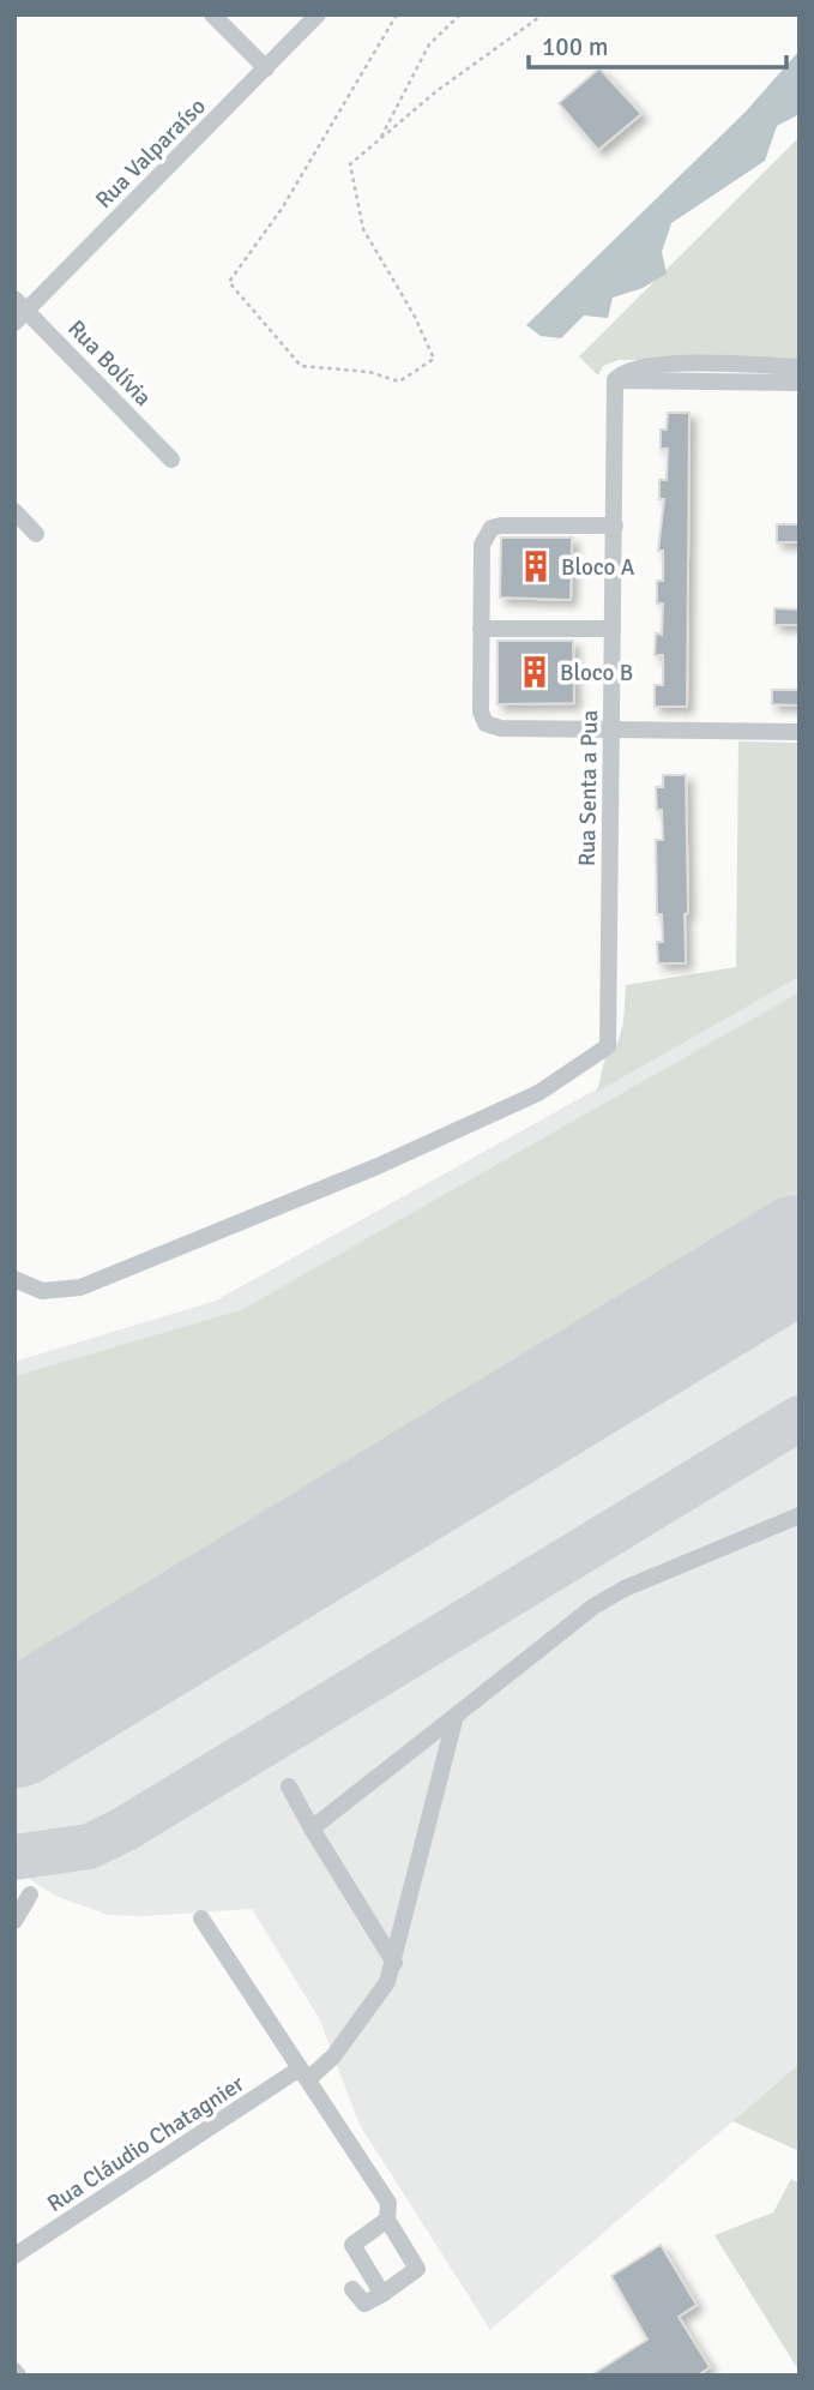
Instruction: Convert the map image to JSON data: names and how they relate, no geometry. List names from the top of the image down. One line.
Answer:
{"streets":{"street":["Rua Valparaíso","Rua Bolívia","Rua Senta a Pua","Rua Cláudio Chatagnier"]},"crossings":[["Rua Valparaíso","Rua Bolívia"]],"places":{"building":["Bloco A","Bloco B"]},"scale_bar":"100 m"}
